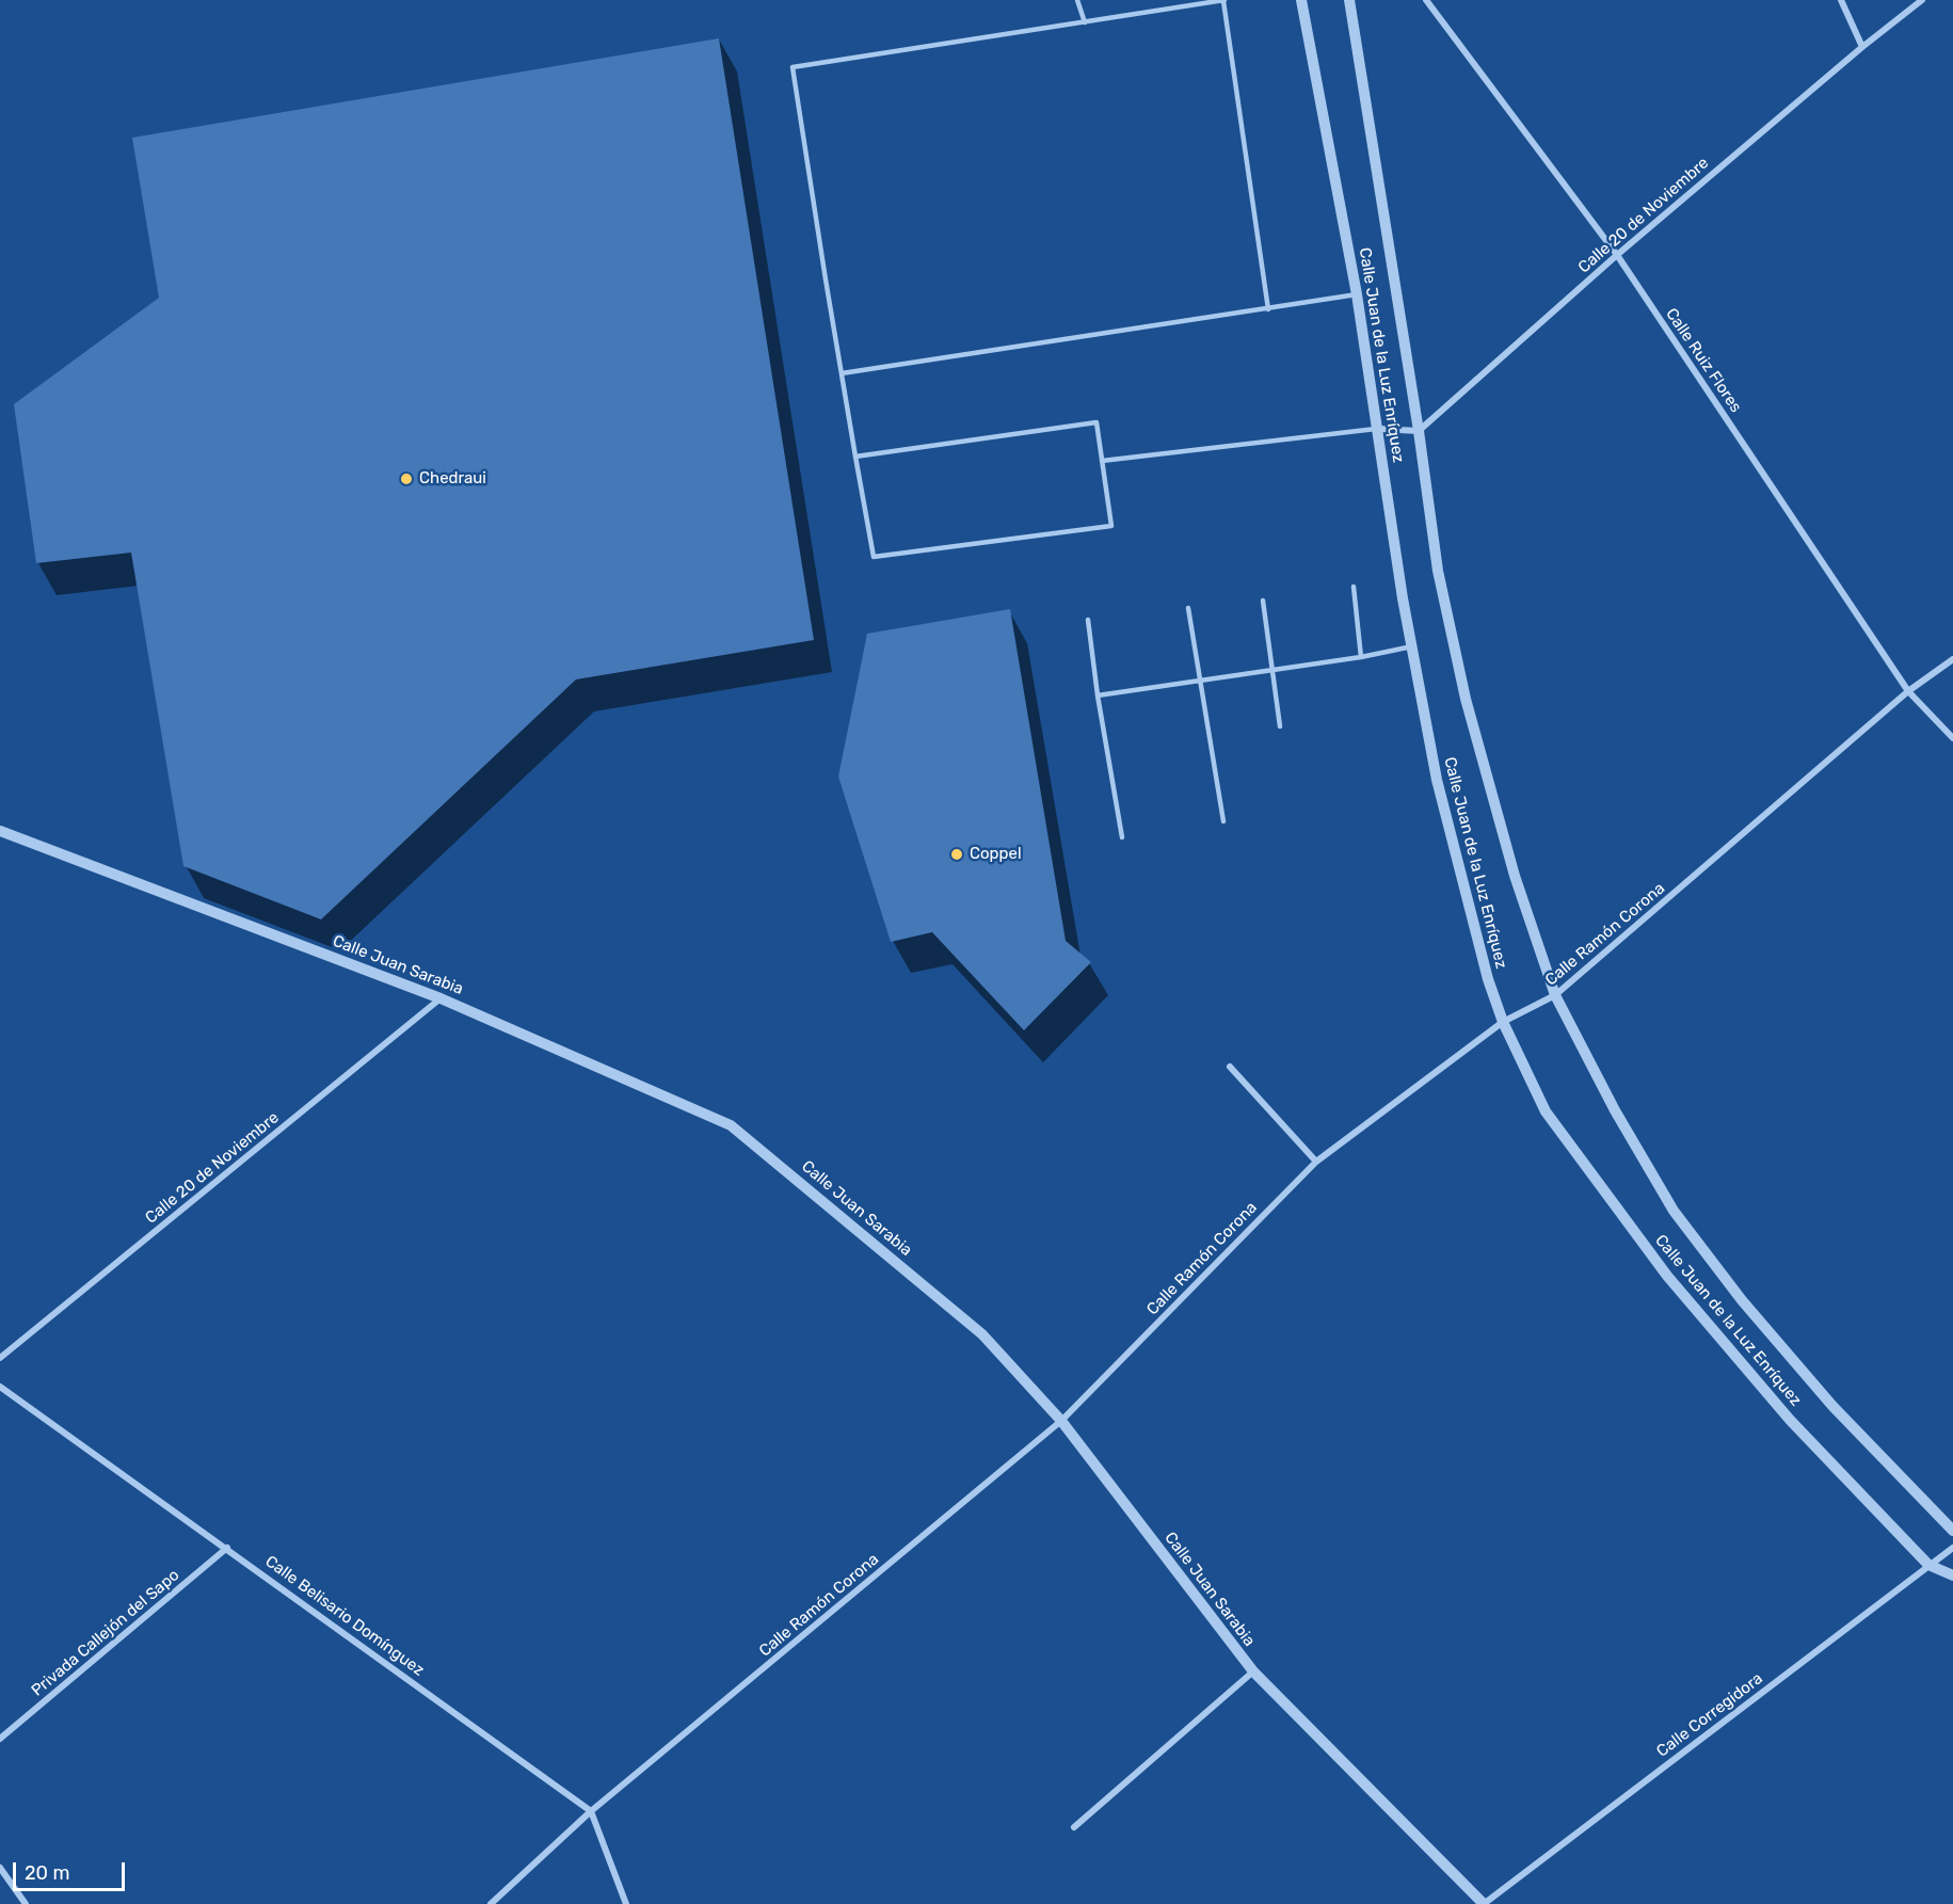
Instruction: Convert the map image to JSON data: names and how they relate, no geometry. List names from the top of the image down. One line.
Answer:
{"streets":{"street":["Calle 20 de Noviembre","Calle Juan de la Luz Enríquez","Calle Ruiz Flores","Calle Ramón Corona","Calle Juan Sarabia","Calle Belisario Domínguez","Privada Callejón del Sapo","Calle Corregidora"]},"crossings":[["Calle 20 de Noviembre","Calle Juan de la Luz Enríquez"],["Calle 20 de Noviembre","Calle Ruiz Flores"],["Calle 20 de Noviembre","Calle Juan Sarabia"],["Calle Juan de la Luz Enríquez","Calle Ramón Corona"],["Calle Juan de la Luz Enríquez","Calle Corregidora"],["Calle Ruiz Flores","Calle Ramón Corona"],["Calle Ramón Corona","Calle Juan Sarabia"],["Calle Ramón Corona","Calle Belisario Domínguez"],["Calle Juan Sarabia","Calle Corregidora"],["Calle Belisario Domínguez","Privada Callejón del Sapo"]],"places":["Chedraui","Coppel"],"scale_bar":"20 m"}
